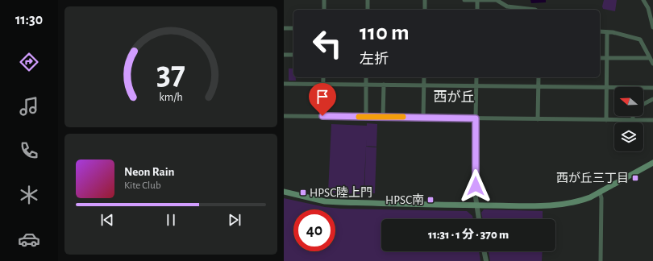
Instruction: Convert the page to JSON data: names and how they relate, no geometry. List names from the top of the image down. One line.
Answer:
{"districts":["西が丘"],"places":{"transit":["西が丘三丁目","HPSC陸上門","HPSC南"]},"north":"left","page":{"tabs":"11:30","turn":["110 m","左折"],"song":["Neon Rain","Kite Club"],"limit":"40","trip":"11:31 · 1 分 · 370 m","gauge":["37","km/h"]}}
